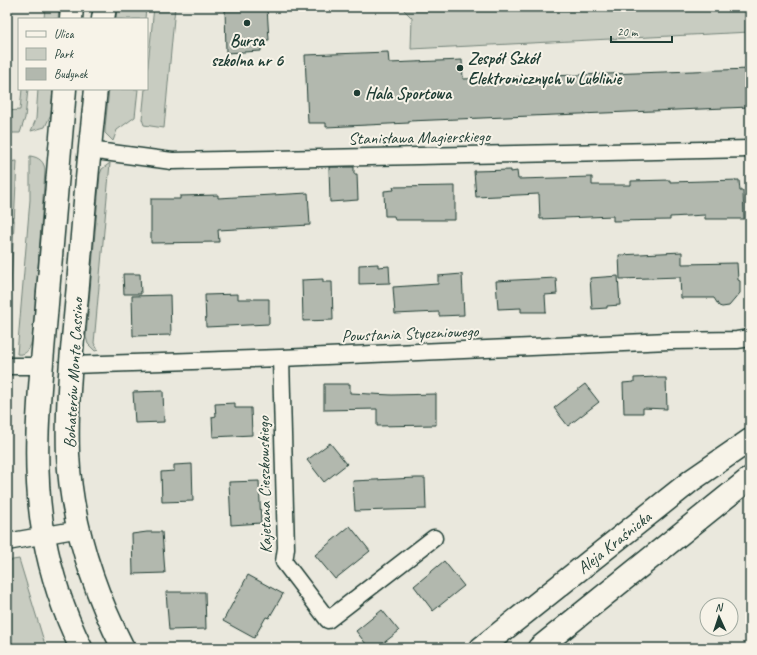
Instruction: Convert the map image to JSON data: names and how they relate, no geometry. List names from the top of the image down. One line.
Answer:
{"streets":{"main road":["Bohaterów Monte Cassino","Aleja Kraśnicka"],"street":["Stanisława Magierskiego","Powstania Styczniowego","Kajetana Cieszkowskiego"]},"crossings":[["Stanisława Magierskiego","Bohaterów Monte Cassino"],["Powstania Styczniowego","Bohaterów Monte Cassino"],["Powstania Styczniowego","Kajetana Cieszkowskiego"]],"places":["Bursa szkolna nr 6","Zespół Szkół Elektronicznych w Lublinie","Hala Sportowa"],"legend":["Ulica","Park","Budynek"],"scale_bar":"20 m","north":"top"}
